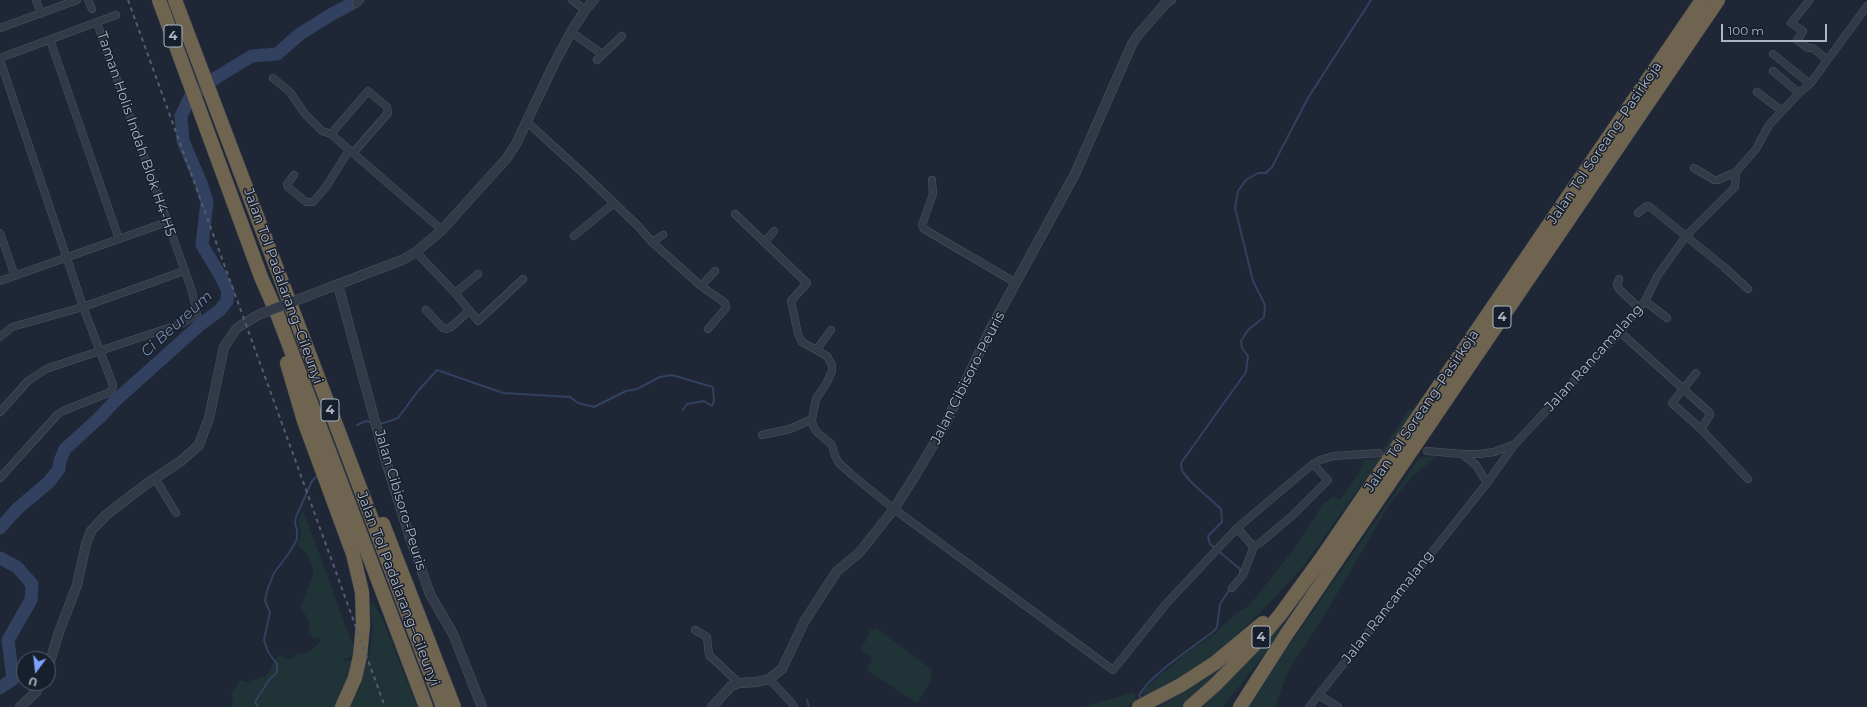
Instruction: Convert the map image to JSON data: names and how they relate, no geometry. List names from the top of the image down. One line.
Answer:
{"streets":{"highway":["4","Jalan Tol Soreang–Pasirkoja","Jalan Tol Padalarang–Cileunyi"],"street":["Taman Holis Indah Blok H4-H5","Jalan Rancamalang","Jalan Cibisoro-Peuris"]},"water":["Ci Beureum"],"scale_bar":"100 m","north":"bottom"}
